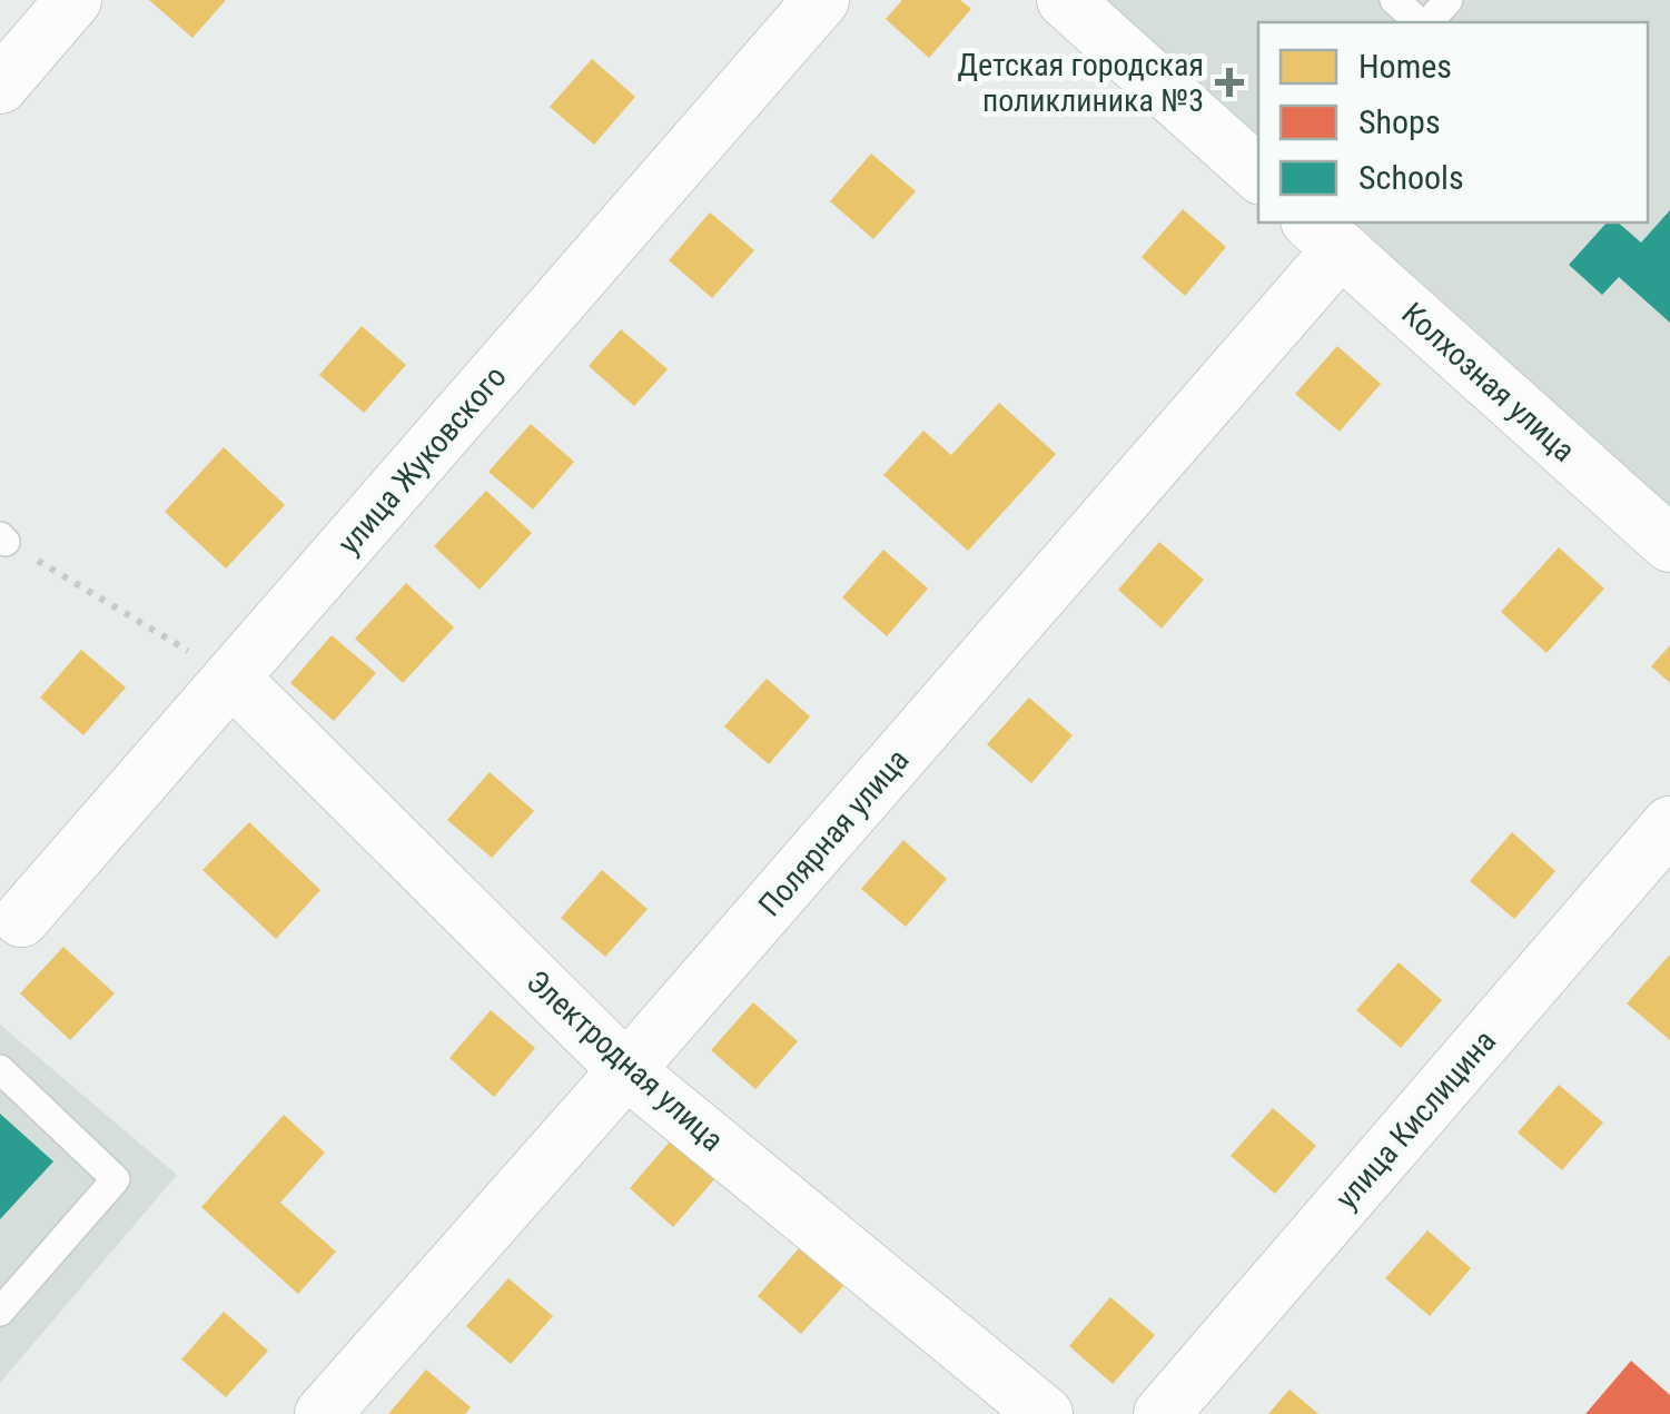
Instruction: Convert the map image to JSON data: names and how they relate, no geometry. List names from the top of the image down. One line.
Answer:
{"streets":{"street":["Колхозная улица","улица Жуковского","Полярная улица","Электродная улица","улица Кислицина"]},"crossings":[["Колхозная улица","Полярная улица"],["улица Жуковского","Электродная улица"],["Полярная улица","Электродная улица"]],"places":{"health":["Детская городская поликлиника №3"]},"legend":["Homes","Shops","Schools"]}
